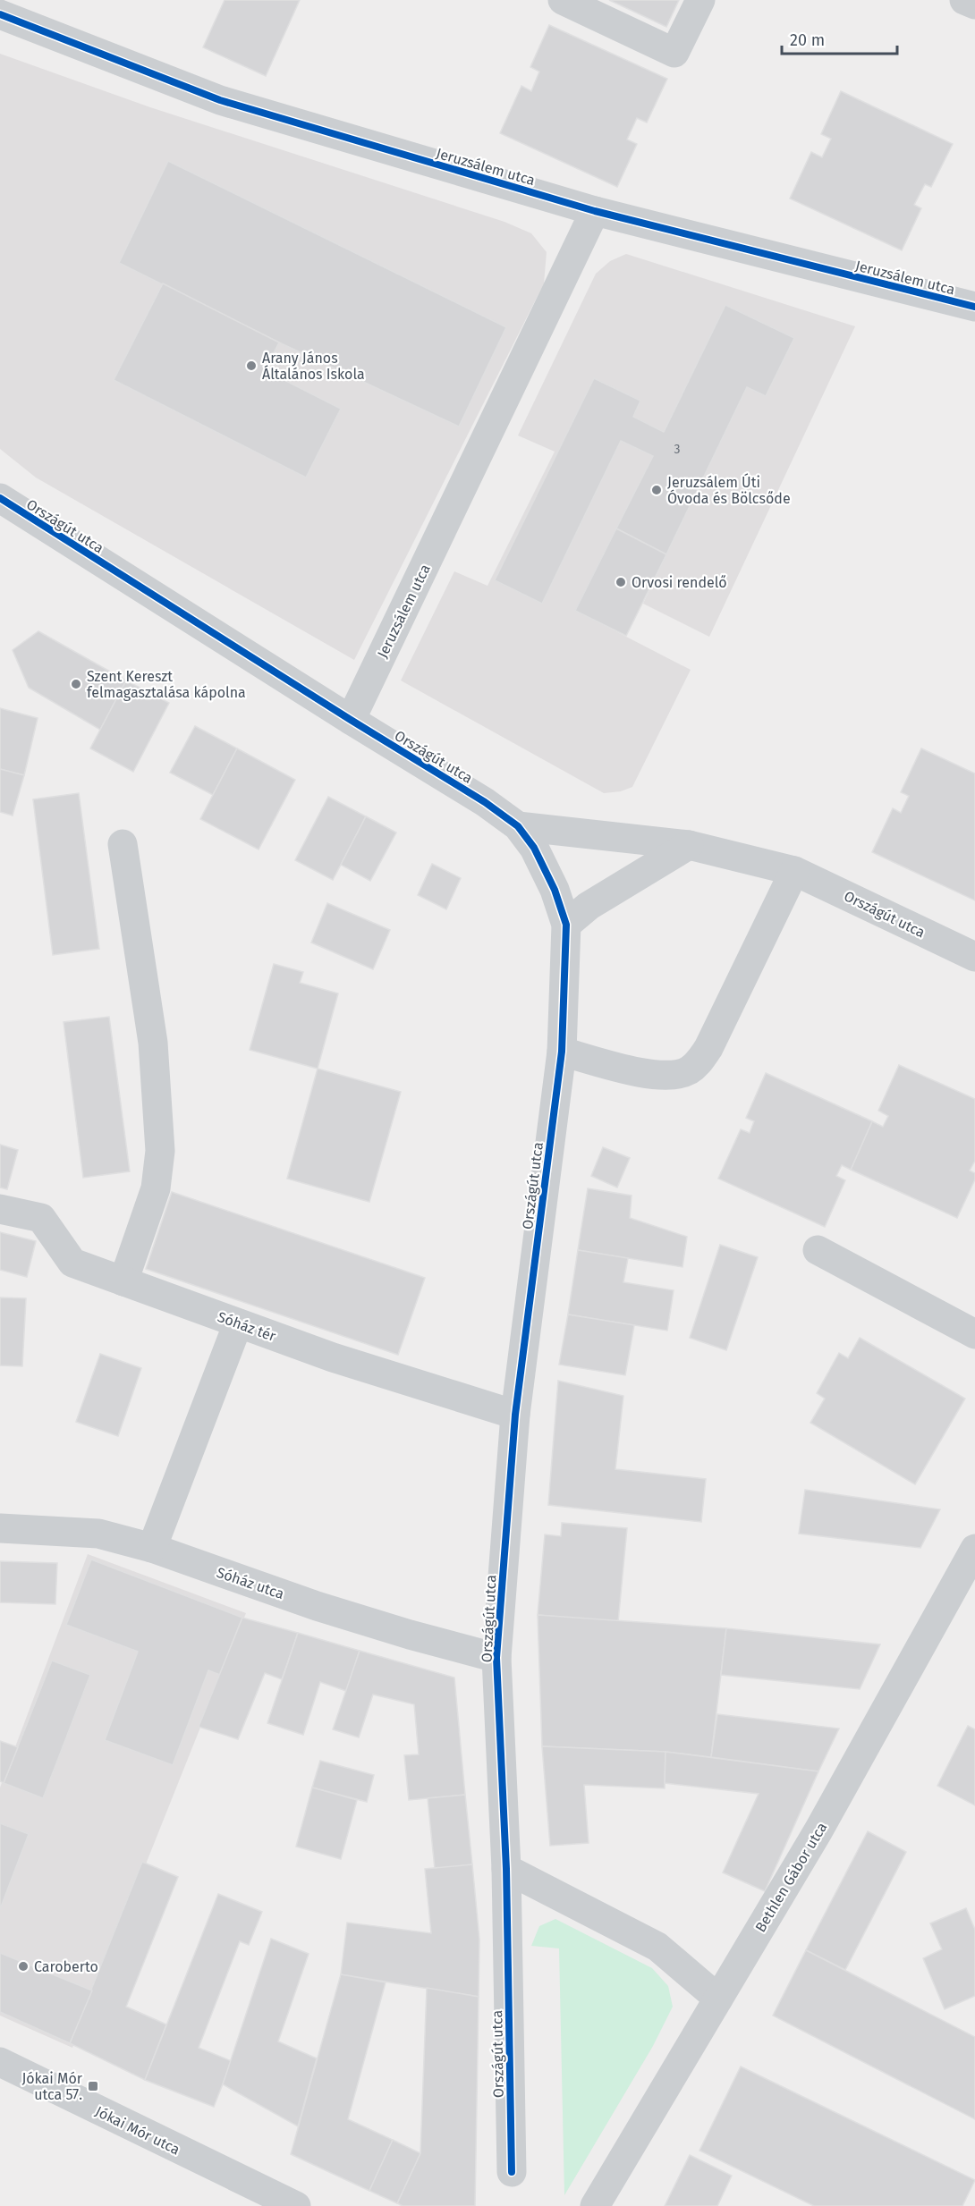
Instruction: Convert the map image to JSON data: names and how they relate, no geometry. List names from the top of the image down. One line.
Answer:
{"streets":{"street":["Jeruzsálem utca","Országút utca","Sóház tér","Sóház utca","Bethlen Gábor utca","Jókai Mór utca"]},"crossings":[["Jeruzsálem utca","Országút utca"],["Országút utca","Sóház tér"],["Országút utca","Sóház utca"]],"places":{"other":["Arany János Általános Iskola","Jeruzsálem Úti Óvoda és Bölcsőde","Orvosi rendelő","Szent Kereszt felmagasztalása kápolna","Caroberto"],"transit":["Jókai Mór utca 57."]},"house_numbers":["3"],"scale_bar":"20 m"}
